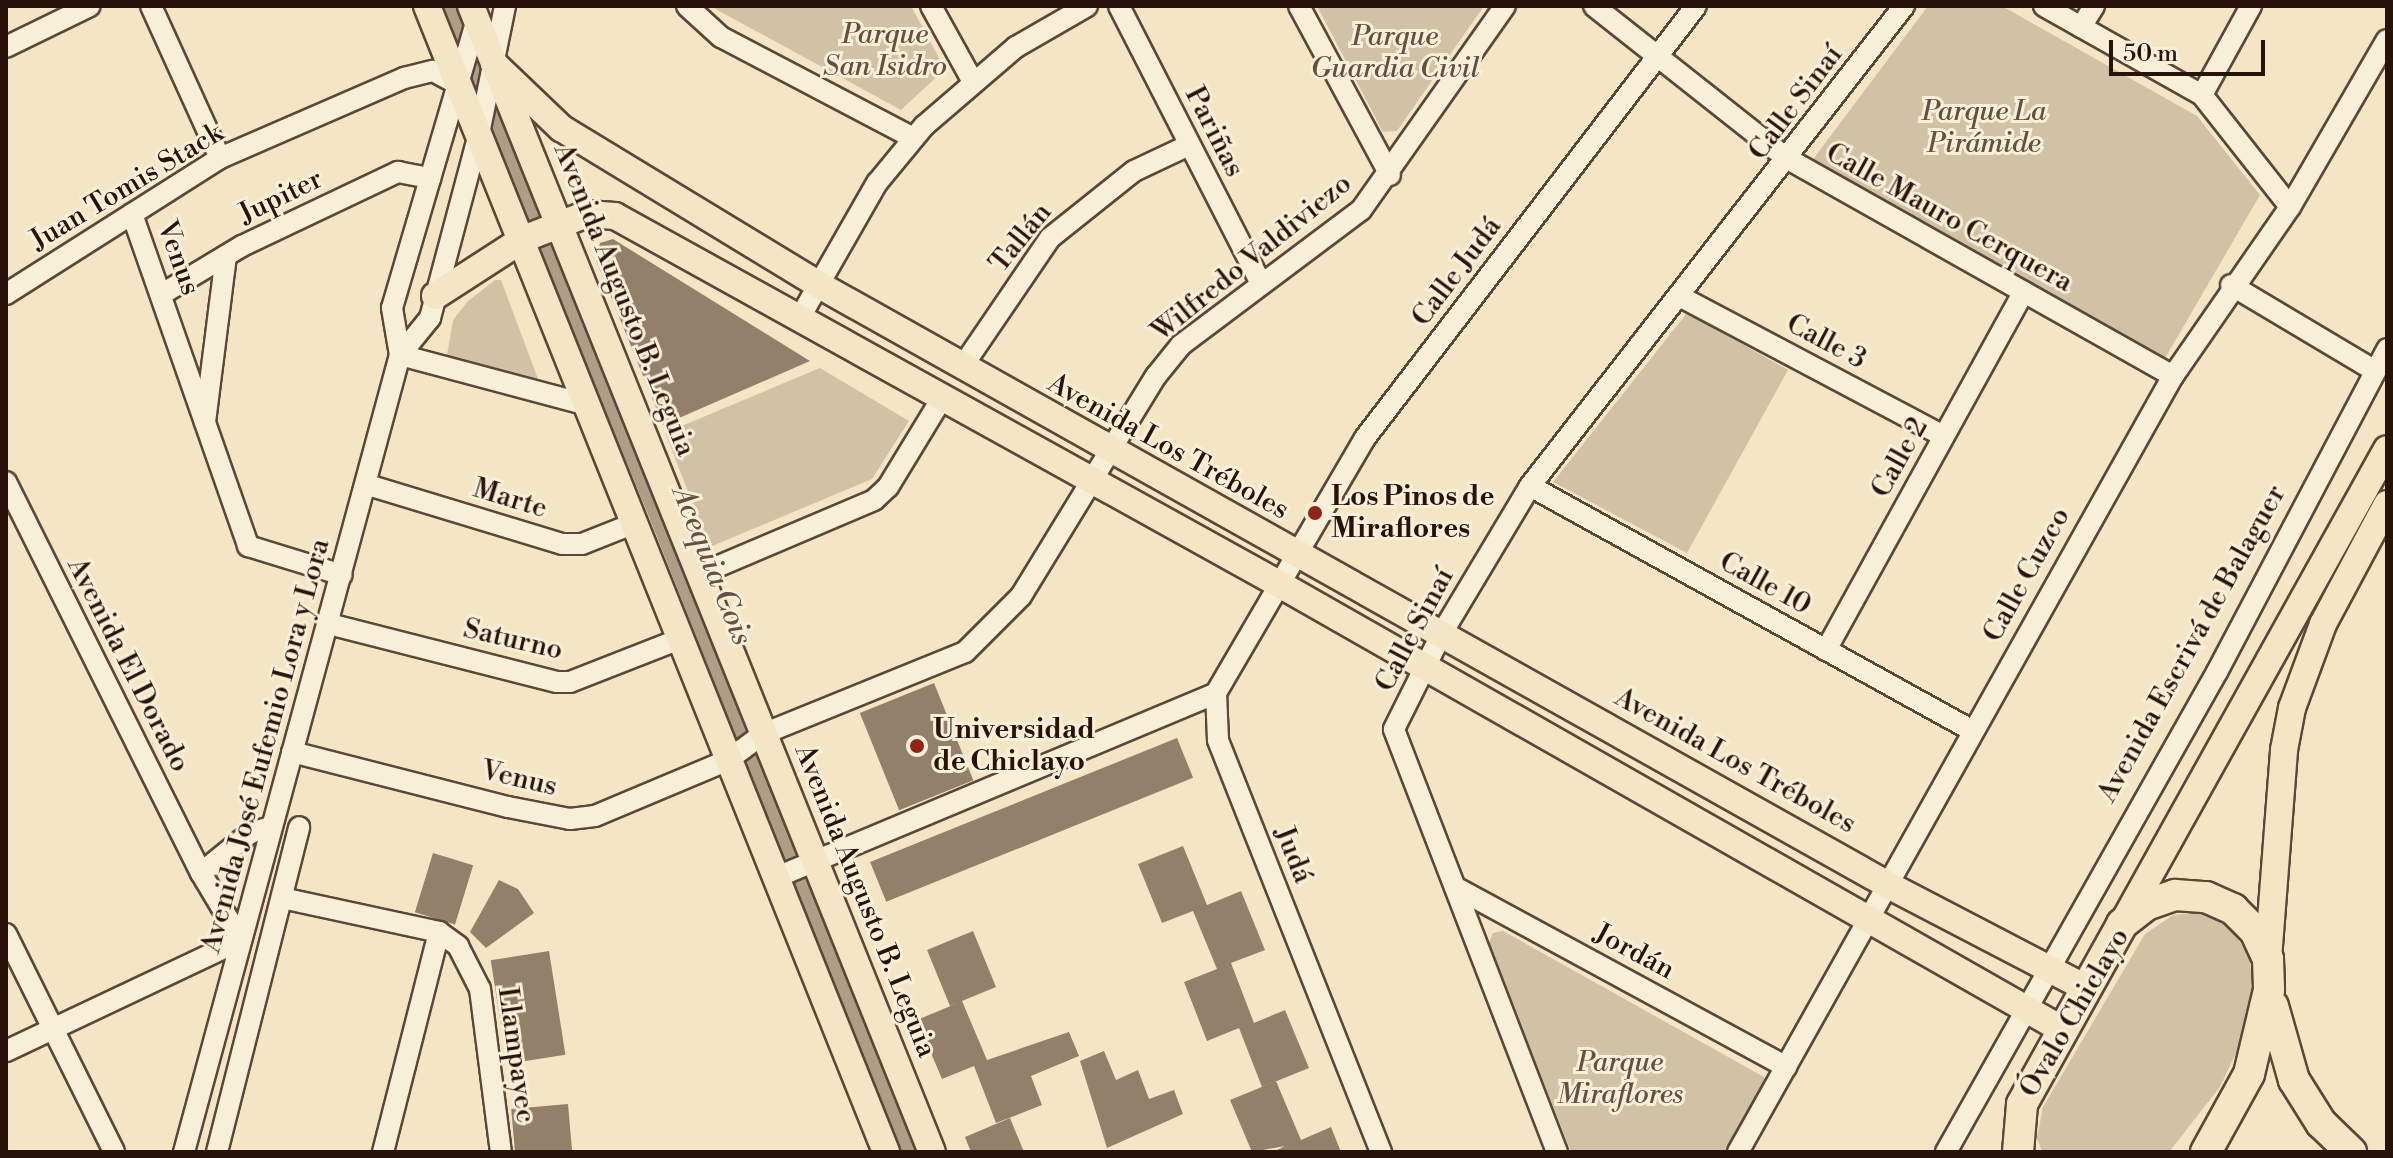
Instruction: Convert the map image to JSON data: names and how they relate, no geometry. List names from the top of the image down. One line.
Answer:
{"streets":{"highway":["Óvalo Chiclayo"],"main road":["Avenida Augusto B. Leguia","Avenida Los Tréboles"],"street":["Calle Sinaí","Pariñas","Juan Tomis Stack","Jupiter","Calle Mauro Cerquera","Tallán","Venus","Wilfredo Valdiviezo","Calle Judá","Calle 3","Calle 2","Marte","Calle Cuzco","Calle 10","Saturno","Avenida Escrivá de Balaguer","Avenida El Dorado","Avenida José Eufemio Lora y Lora","Judá","Jordán","Llampayec"]},"crossings":[["Calle Sinaí","Calle Mauro Cerquera"],["Calle Sinaí","Calle 3"],["Calle Sinaí","Avenida Los Tréboles"],["Calle Sinaí","Calle 10"],["Calle Sinaí","Jordán"],["Pariñas","Tallán"],["Pariñas","Wilfredo Valdiviezo"],["Juan Tomis Stack","Venus"],["Juan Tomis Stack","Avenida José Eufemio Lora y Lora"],["Jupiter","Venus"],["Jupiter","Avenida José Eufemio Lora y Lora"],["Calle Mauro Cerquera","Calle Judá"],["Calle Mauro Cerquera","Calle 2"],["Calle Mauro Cerquera","Calle Cuzco"],["Tallán","Avenida Los Tréboles"],["Venus","Wilfredo Valdiviezo"],["Venus","Avenida José Eufemio Lora y Lora"],["Wilfredo Valdiviezo","Avenida Augusto B. Leguia"],["Wilfredo Valdiviezo","Avenida Los Tréboles"],["Calle Judá","Avenida Los Tréboles"],["Avenida Augusto B. Leguia","Avenida Los Tréboles"],["Avenida Augusto B. Leguia","Avenida José Eufemio Lora y Lora"],["Calle 3","Calle 2"],["Avenida Los Tréboles","Calle Cuzco"],["Avenida Los Tréboles","Avenida Escrivá de Balaguer"],["Avenida Los Tréboles","Avenida José Eufemio Lora y Lora"],["Avenida Los Tréboles","Óvalo Chiclayo"],["Calle 2","Calle 10"],["Marte","Avenida José Eufemio Lora y Lora"],["Calle Cuzco","Calle 10"],["Calle Cuzco","Jordán"],["Saturno","Avenida José Eufemio Lora y Lora"],["Avenida El Dorado","Avenida José Eufemio Lora y Lora"]],"water":["Acequia Cois"],"parks":["Parque San Isidro","Parque Guardia Civil","Parque La Pirámide","Parque Miraflores"],"places":["Los Pinos de Miraflores","Universidad de Chiclayo"],"scale_bar":"50 m"}
